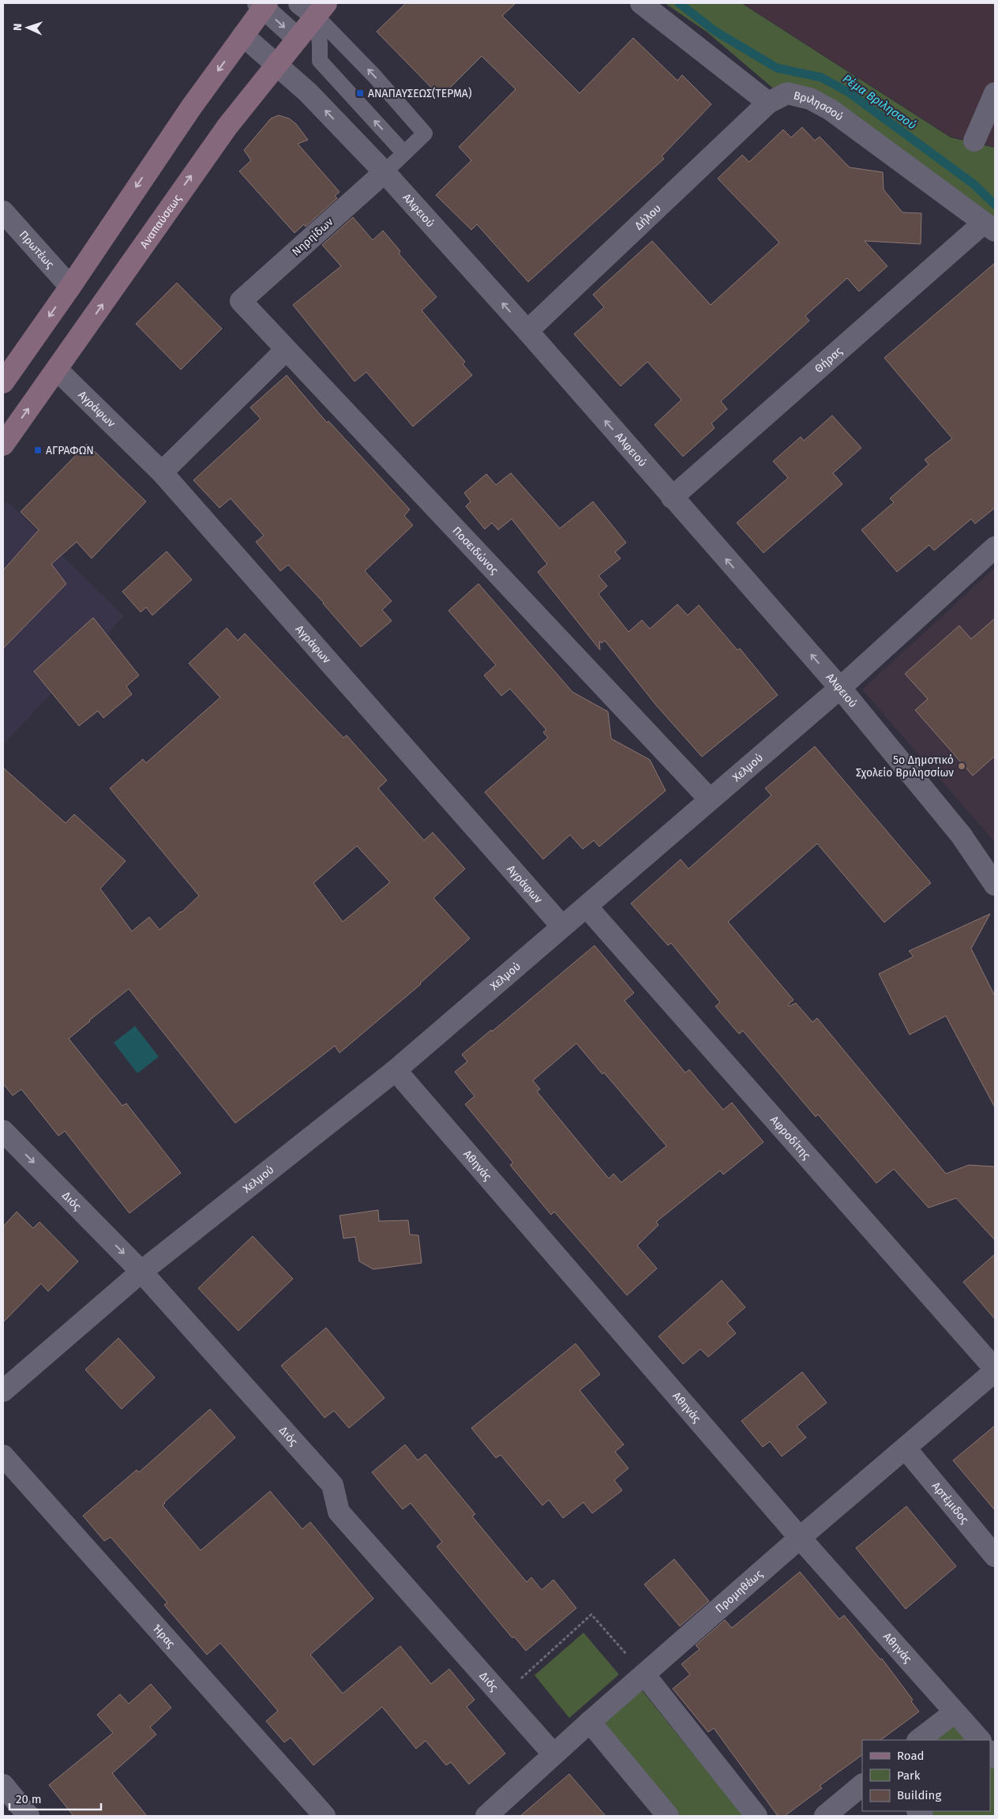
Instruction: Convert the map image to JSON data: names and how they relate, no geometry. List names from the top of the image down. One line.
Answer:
{"streets":{"main road":["Αναπαύσεως"],"street":["Βριλησσού","Αλφειού","Δήλου","Νηρηίδων","Πρωτέως","Θήρας","Αγράφων","Ποσειδώνος","Χελμού","Αφροδίτης","Αθηνάς","Διός","Αρτέμιδος","Προμηθέως","Ήρας"]},"crossings":[["Βριλησσού","Δήλου"],["Βριλησσού","Θήρας"],["Αλφειού","Δήλου"],["Αλφειού","Αναπαύσεως"],["Αλφειού","Νηρηίδων"],["Αλφειού","Θήρας"],["Αλφειού","Χελμού"],["Αναπαύσεως","Αγράφων"],["Νηρηίδων","Ποσειδώνος"],["Αγράφων","Χελμού"],["Ποσειδώνος","Χελμού"],["Χελμού","Αφροδίτης"],["Χελμού","Αθηνάς"],["Χελμού","Διός"],["Αφροδίτης","Προμηθέως"],["Αθηνάς","Προμηθέως"],["Διός","Προμηθέως"],["Αρτέμιδος","Προμηθέως"]],"one_way":["Αλφειού"],"water":["Ρέμα Βριλησσού"],"places":{"transit":["ΑΝΑΠΑΥΣΕΩΣ(ΤΕΡΜΑ)","ΑΓΡΑΦΩΝ"],"other":["5ο Δημοτικό Σχολείο Βριλησσίων"]},"legend":["Road","Park","Building"],"scale_bar":"20 m","north":"left"}
